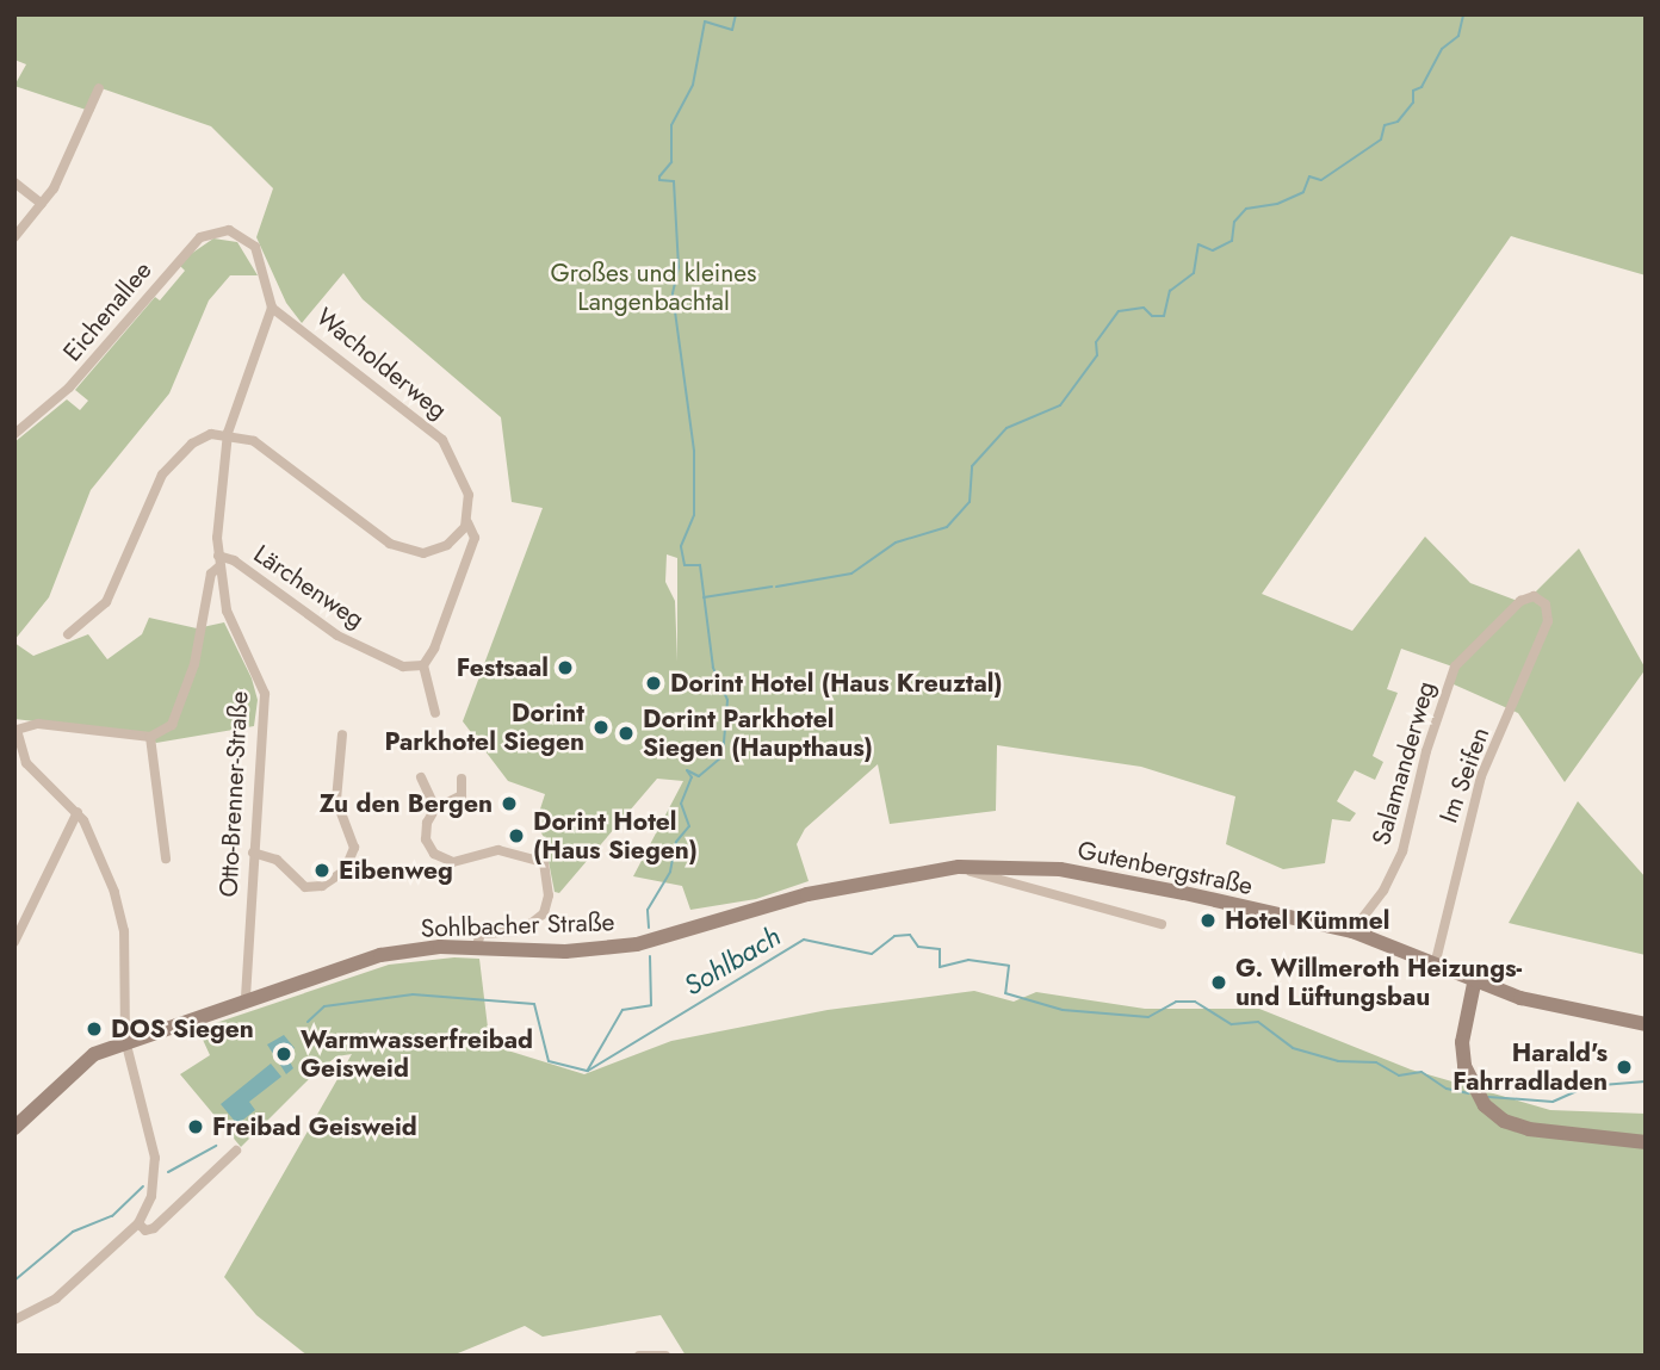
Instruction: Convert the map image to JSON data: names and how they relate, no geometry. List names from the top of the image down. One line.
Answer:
{"streets":{"street":["Eichenallee","Wacholderweg","Lärchenweg","Salamanderweg","Im Seifen","Otto-Brenner-Straße","Gutenbergstraße","Sohlbacher Straße"]},"crossings":[["Eichenallee","Wacholderweg"],["Eichenallee","Otto-Brenner-Straße"],["Wacholderweg","Otto-Brenner-Straße"],["Lärchenweg","Otto-Brenner-Straße"],["Salamanderweg","Im Seifen"],["Salamanderweg","Gutenbergstraße"],["Im Seifen","Gutenbergstraße"],["Otto-Brenner-Straße","Sohlbacher Straße"],["Gutenbergstraße","Sohlbacher Straße"]],"water":["Sohlbach"],"parks":["Großes und kleines Langenbachtal"],"places":["Festsaal","Dorint Hotel (Haus Kreuztal)","Dorint Parkhotel Siegen","Dorint Parkhotel Siegen (Haupthaus)","Zu den Bergen","Dorint Hotel (Haus Siegen)","Eibenweg","Hotel Kümmel","G. Willmeroth Heizungs- und Lüftungsbau","DOS Siegen","Warmwasserfreibad Geisweid","Harald's Fahrradladen","Freibad Geisweid"]}
